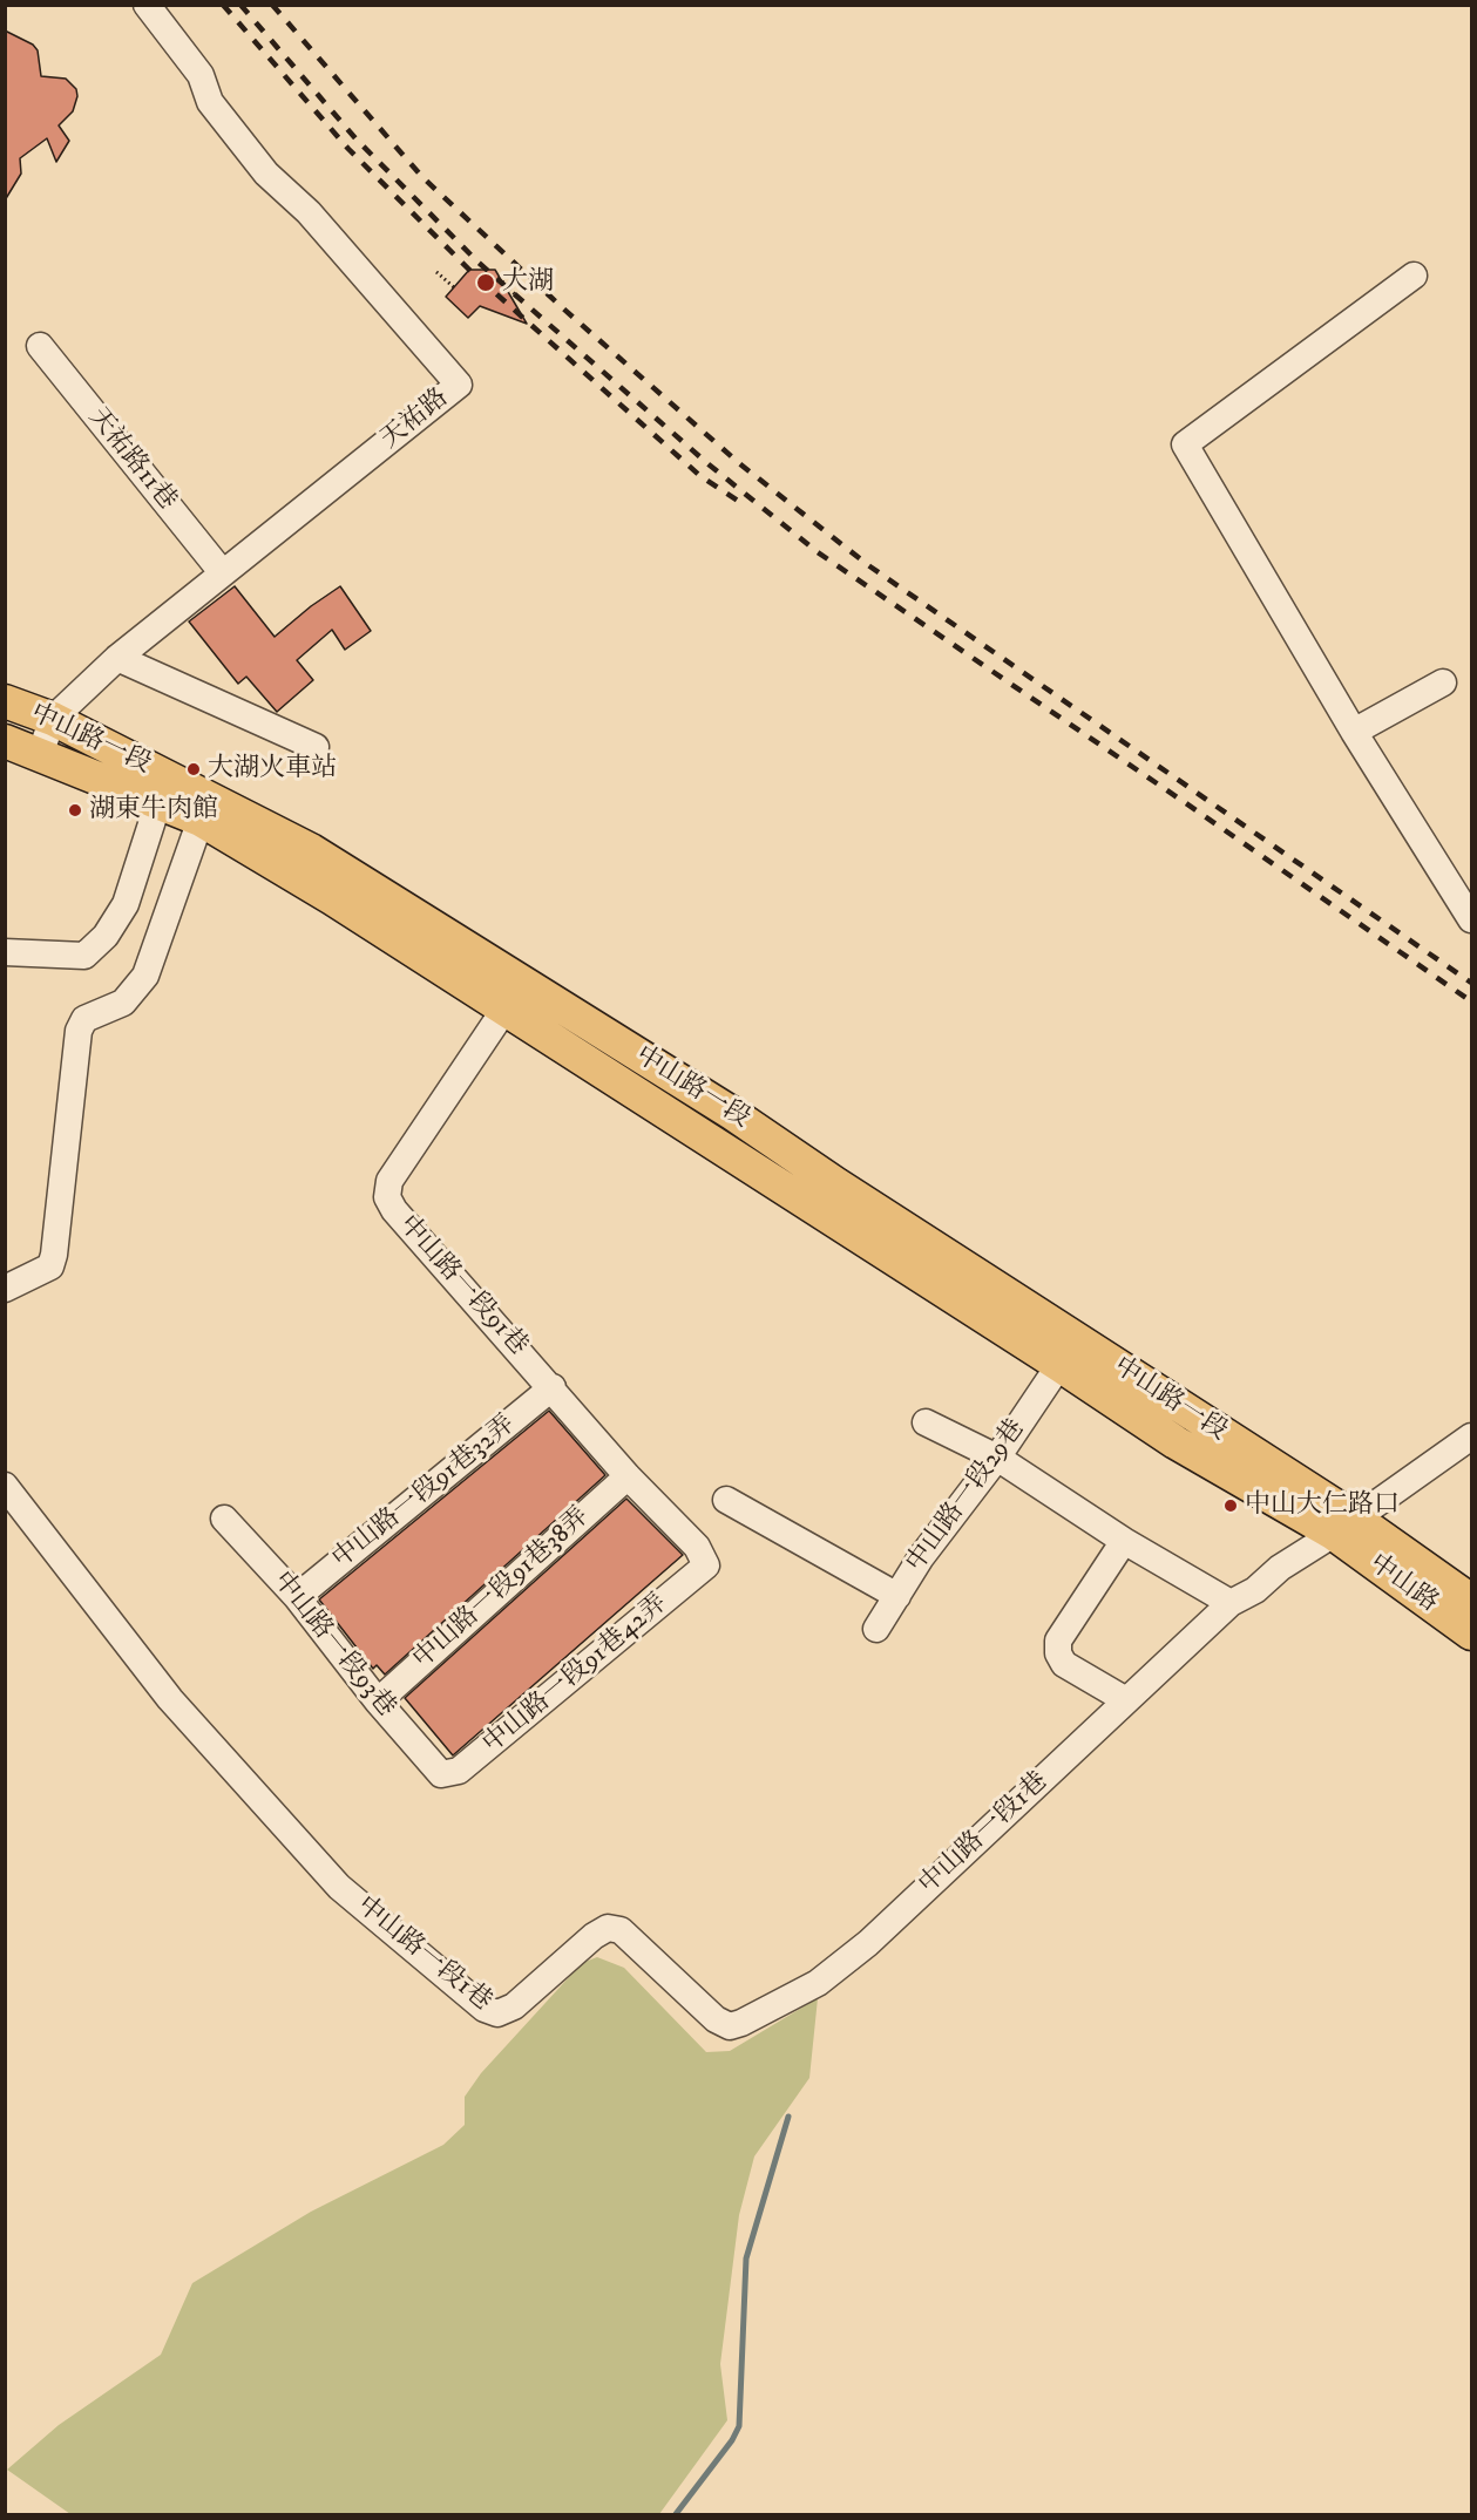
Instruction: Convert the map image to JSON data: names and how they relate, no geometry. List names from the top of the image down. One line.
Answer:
{"streets":{"main road":["中山路一段","中山路"],"street":["天祐路","天祐路11巷","中山路一段91巷","中山路一段91巷32弄","中山路一段29巷","中山路一段91巷38弄","中山路一段93巷","中山路一段91巷42弄","中山路一段1巷"]},"crossings":[["天祐路","天祐路11巷"],["天祐路","中山路一段"],["中山路一段","中山路一段91巷"],["中山路一段","中山路一段29巷"],["中山路一段","中山路"],["中山路一段","中山路一段1巷"],["中山路一段91巷","中山路一段91巷32弄"],["中山路一段91巷","中山路一段91巷38弄"],["中山路一段91巷","中山路一段91巷42弄"],["中山路一段91巷32弄","中山路一段93巷"],["中山路","中山路一段1巷"],["中山路一段91巷38弄","中山路一段93巷"],["中山路一段93巷","中山路一段91巷42弄"]],"places":["大湖","大湖火車站","湖東牛肉館","中山大仁路口"]}
